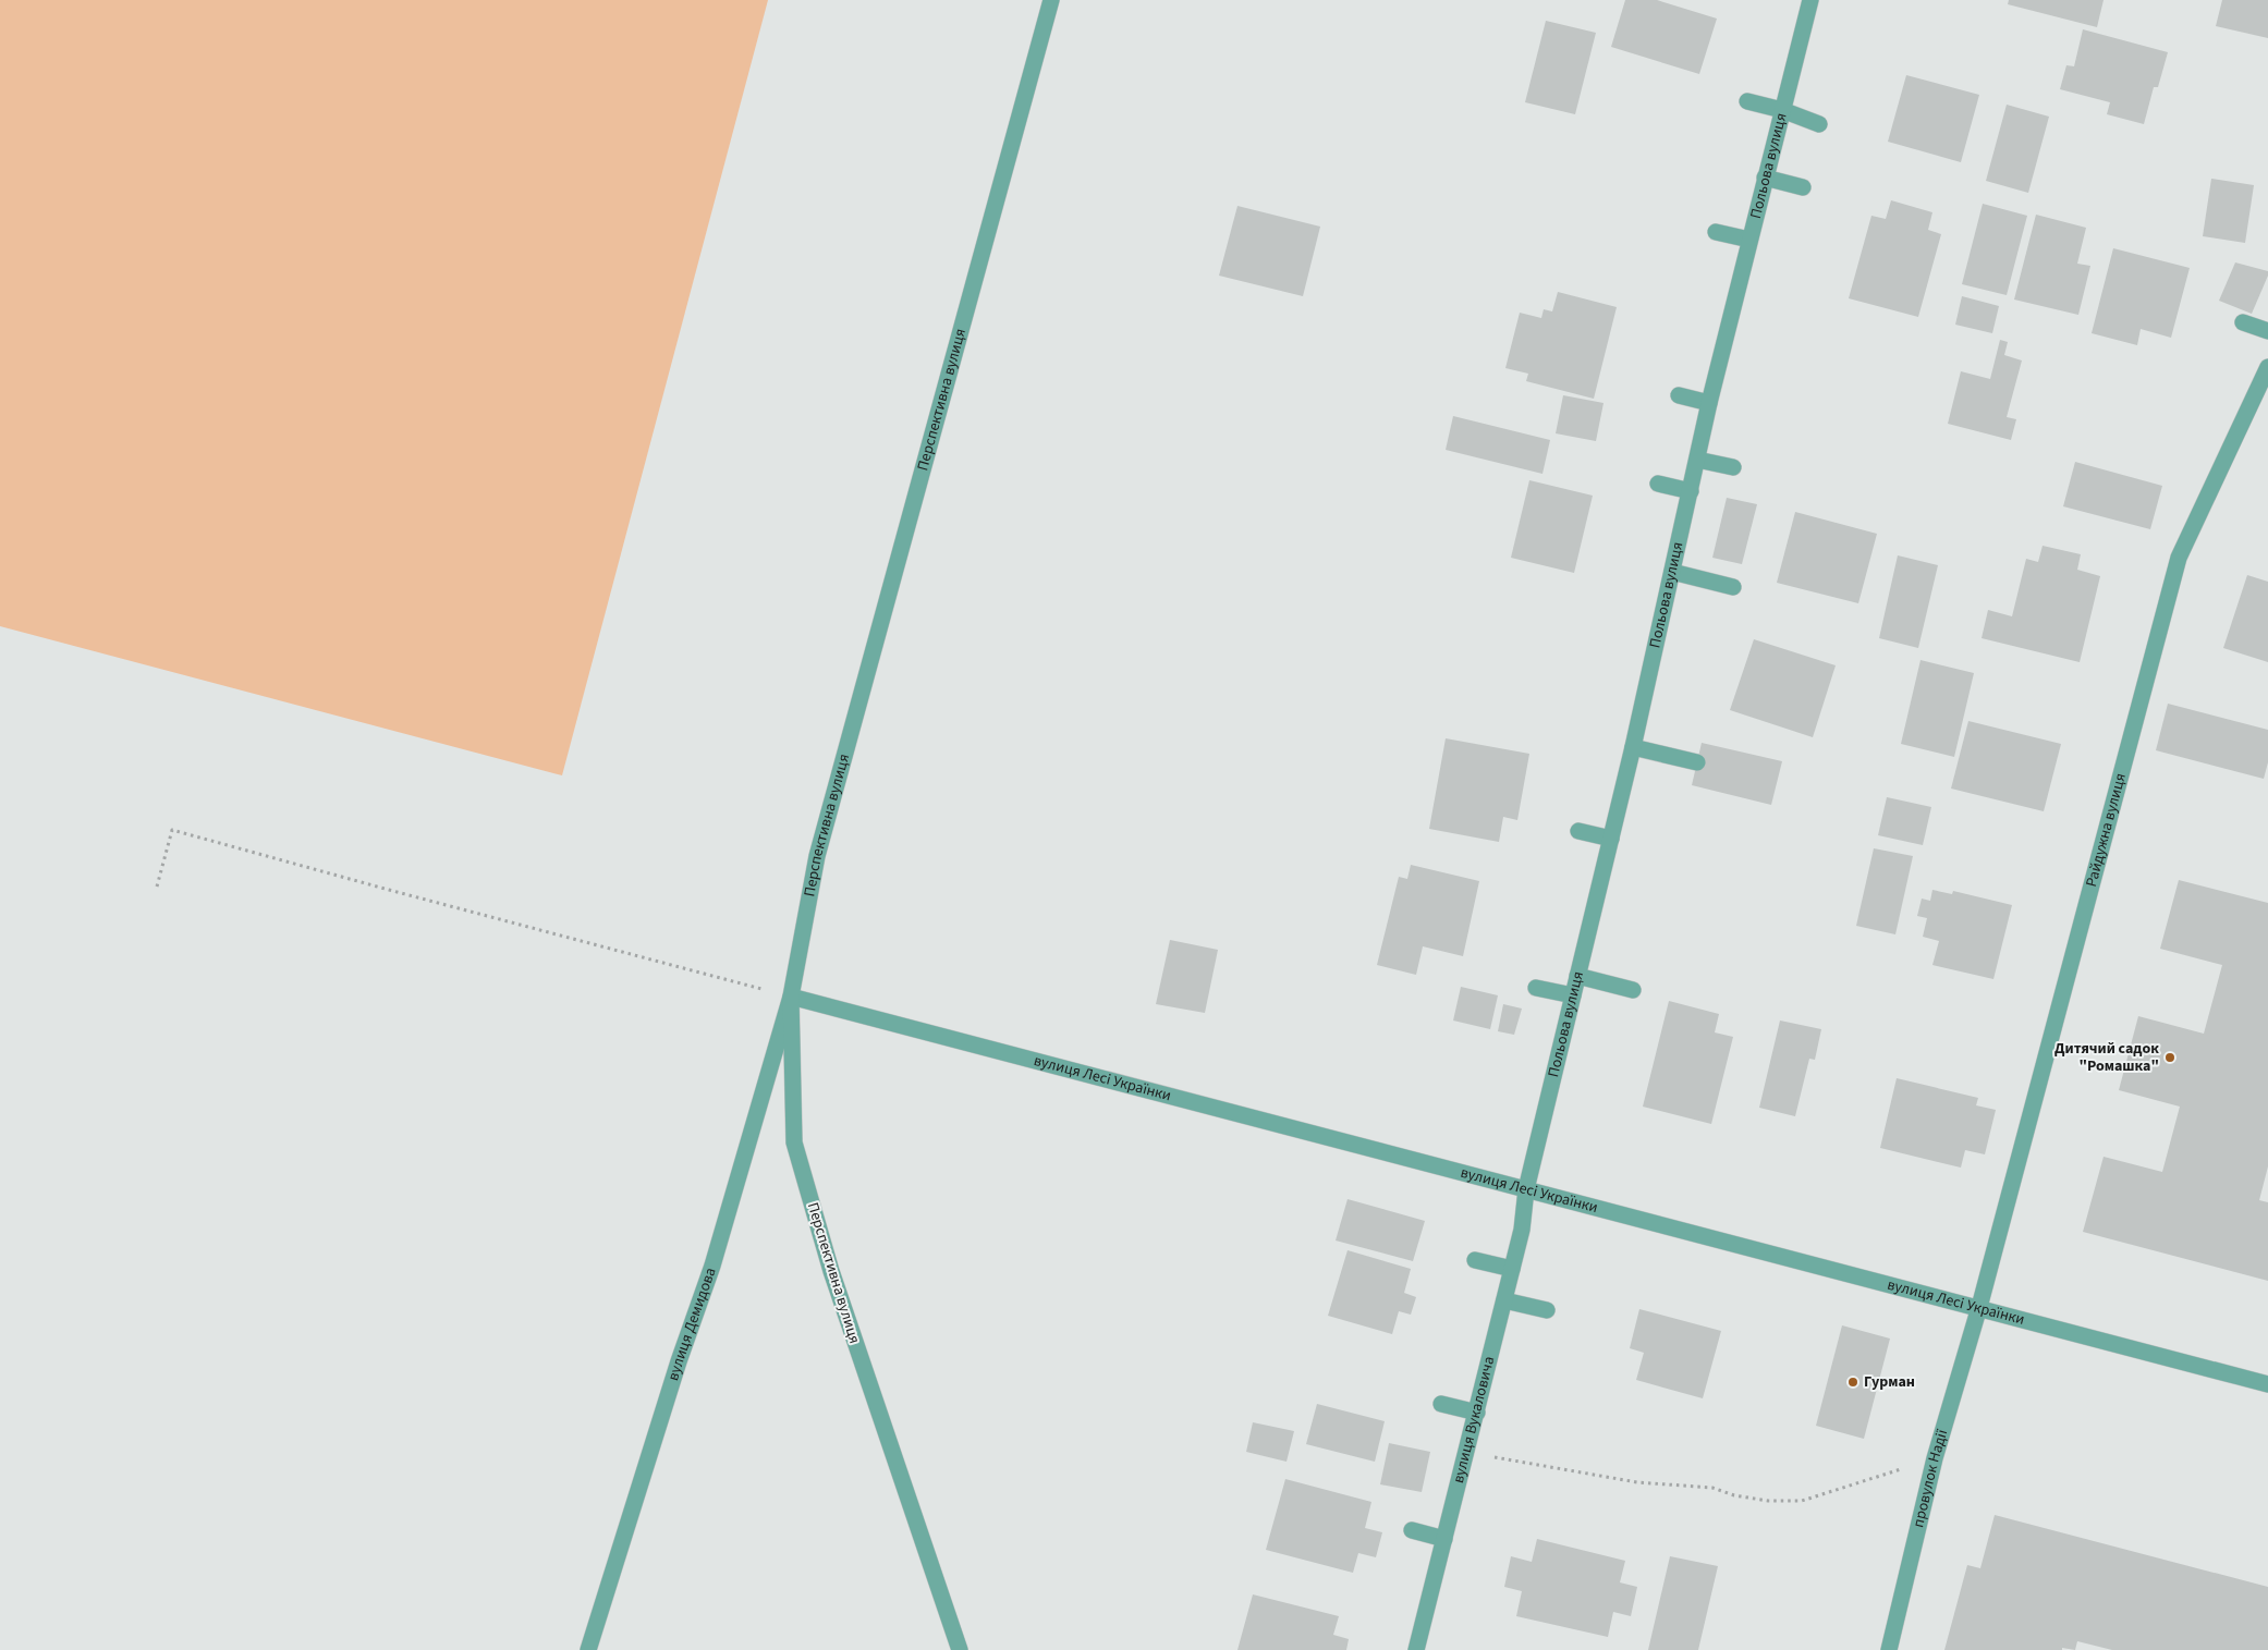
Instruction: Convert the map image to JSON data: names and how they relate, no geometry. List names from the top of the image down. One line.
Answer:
{"streets":{"street":["Польова вулиця","Перспективна вулиця","Райдужна вулиця","вулиця Лесі Українки","вулиця Демидова","вулиця Вукаловича","провулок Надії"]},"crossings":[["Польова вулиця","вулиця Лесі Українки"],["Польова вулиця","вулиця Вукаловича"],["Перспективна вулиця","вулиця Лесі Українки"],["Перспективна вулиця","вулиця Демидова"],["Райдужна вулиця","вулиця Лесі Українки"],["Райдужна вулиця","провулок Надії"],["вулиця Лесі Українки","вулиця Демидова"],["вулиця Лесі Українки","вулиця Вукаловича"],["вулиця Лесі Українки","провулок Надії"]],"places":["Дитячий садок \"Ромашка\"","Гурман"]}
